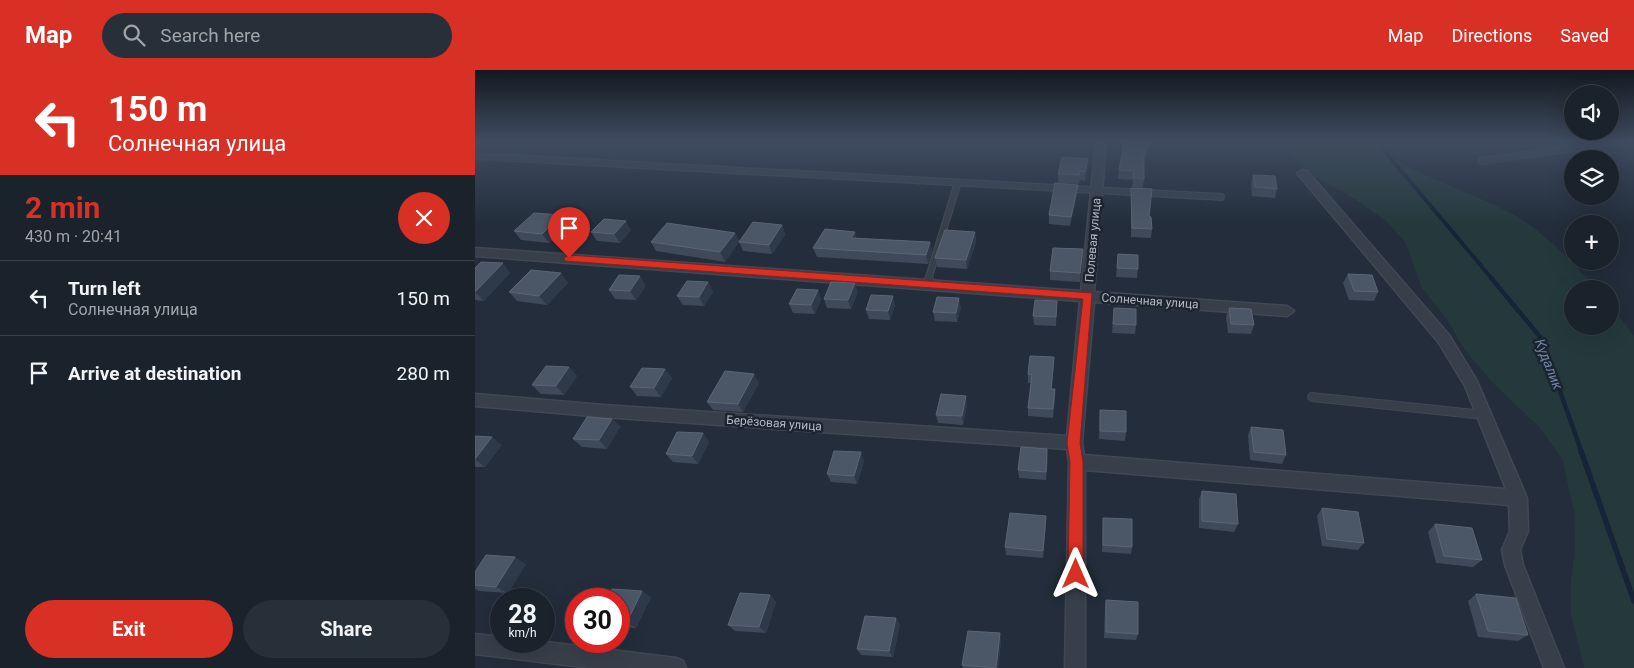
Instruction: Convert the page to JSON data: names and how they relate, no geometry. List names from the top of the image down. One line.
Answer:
{"streets":{"street":["Полевая улица","Солнечная улица","Берёзовая улица"]},"crossings":[["Полевая улица","Солнечная улица"],["Полевая улица","Берёзовая улица"]],"water":["Кудалик"],"page":{"header":"Map","search":"Search here","nav":["Map","Directions","Saved"],"turn":["150 m","Солнечная улица"],"map_buttons":["+","−"],"heading":["2 min","430 m · 20:41"],"list":[{"name":"Turn left","note":"Солнечная улица","value":"150 m"},{"name":"Arrive at destination","value":"280 m"}],"speed":"28 km/h","limit":"30","buttons":["Exit","Share"]}}
